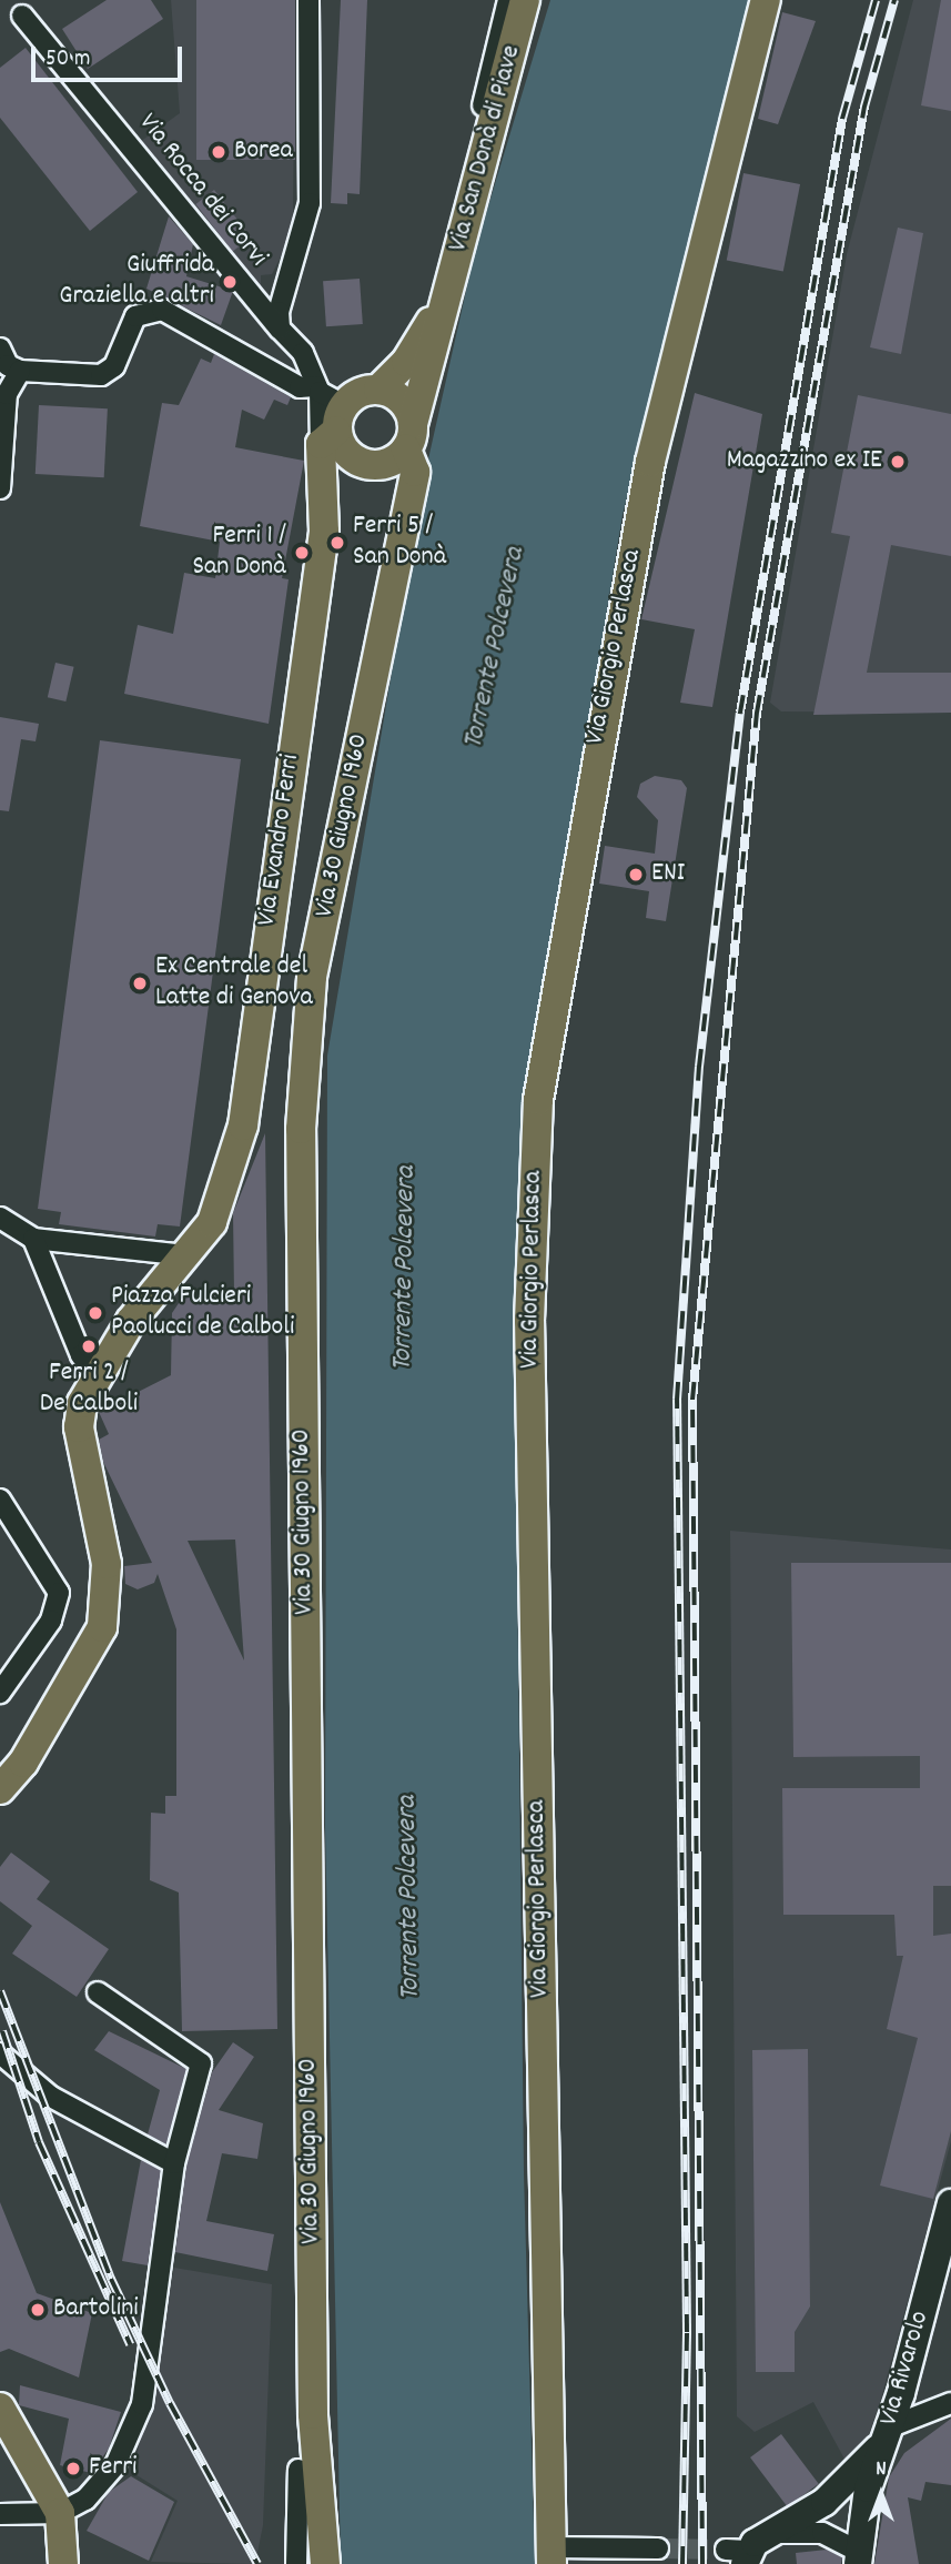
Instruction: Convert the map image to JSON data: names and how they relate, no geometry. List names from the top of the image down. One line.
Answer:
{"streets":{"main road":["Via San Donà di Piave","Via Giorgio Perlasca","Via 30 Giugno 1960","Via Evandro Ferri","Via Rivarolo"],"street":["Via Rocca dei Corvi"]},"crossings":[["Via San Donà di Piave","Via 30 Giugno 1960"],["Via San Donà di Piave","Via Evandro Ferri"],["Via Rocca dei Corvi","Via Evandro Ferri"],["Via 30 Giugno 1960","Via Evandro Ferri"]],"water":["Torrente Polcevera"],"places":["Borea","Giuffrida Graziella e altri","Magazzino ex IE","Ferri 5 / San Donà","Ferri 1 / San Donà","ENI","Ex Centrale del Latte di Genova","Piazza Fulcieri Paolucci de Calboli","Ferri 2 / De Calboli","Bartolini","Ferri"],"scale_bar":"50 m","north":"top"}
